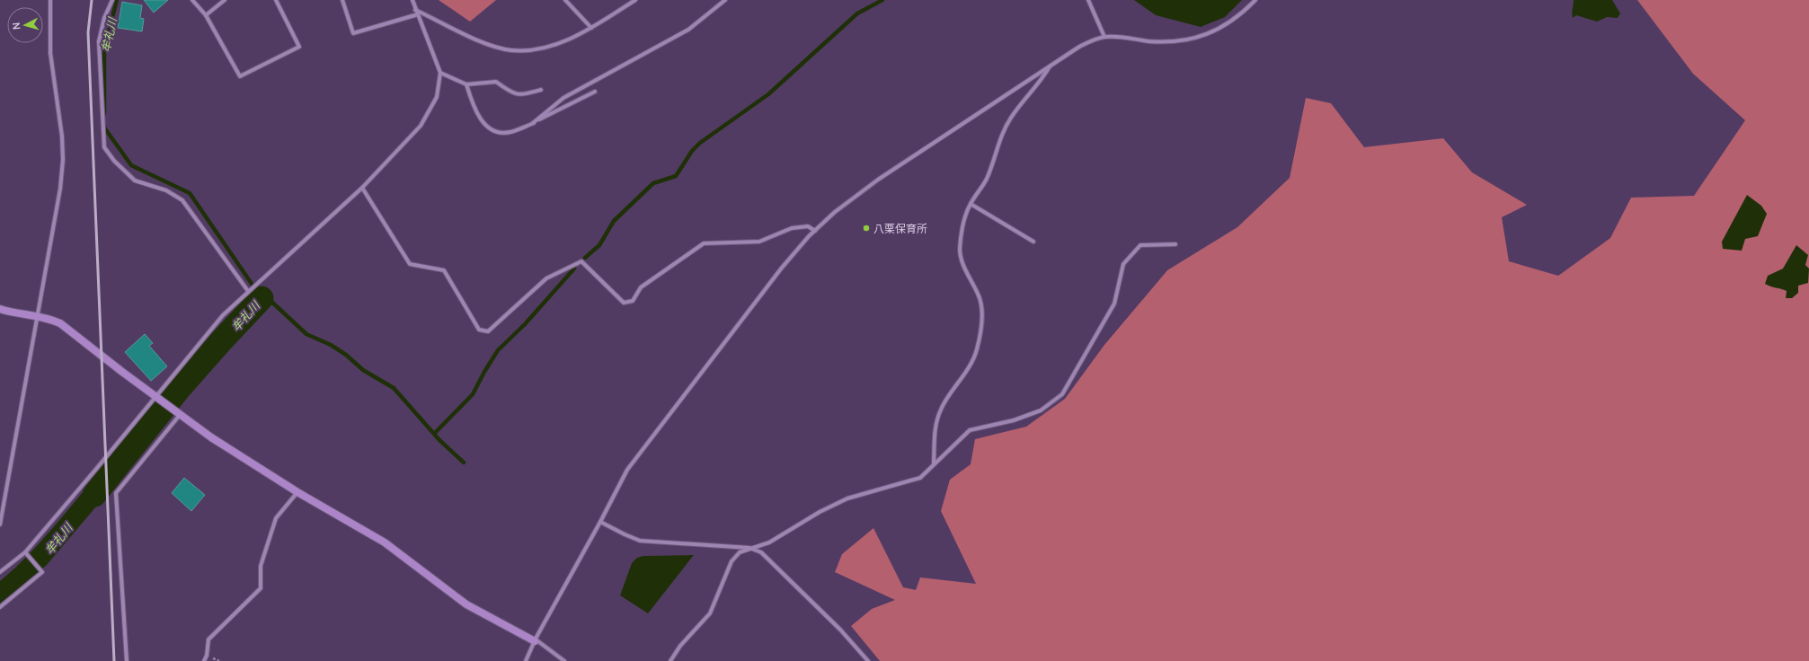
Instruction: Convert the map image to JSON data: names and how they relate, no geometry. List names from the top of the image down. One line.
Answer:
{"water":["牟礼川"],"places":["八栗保育所"],"north":"left"}
